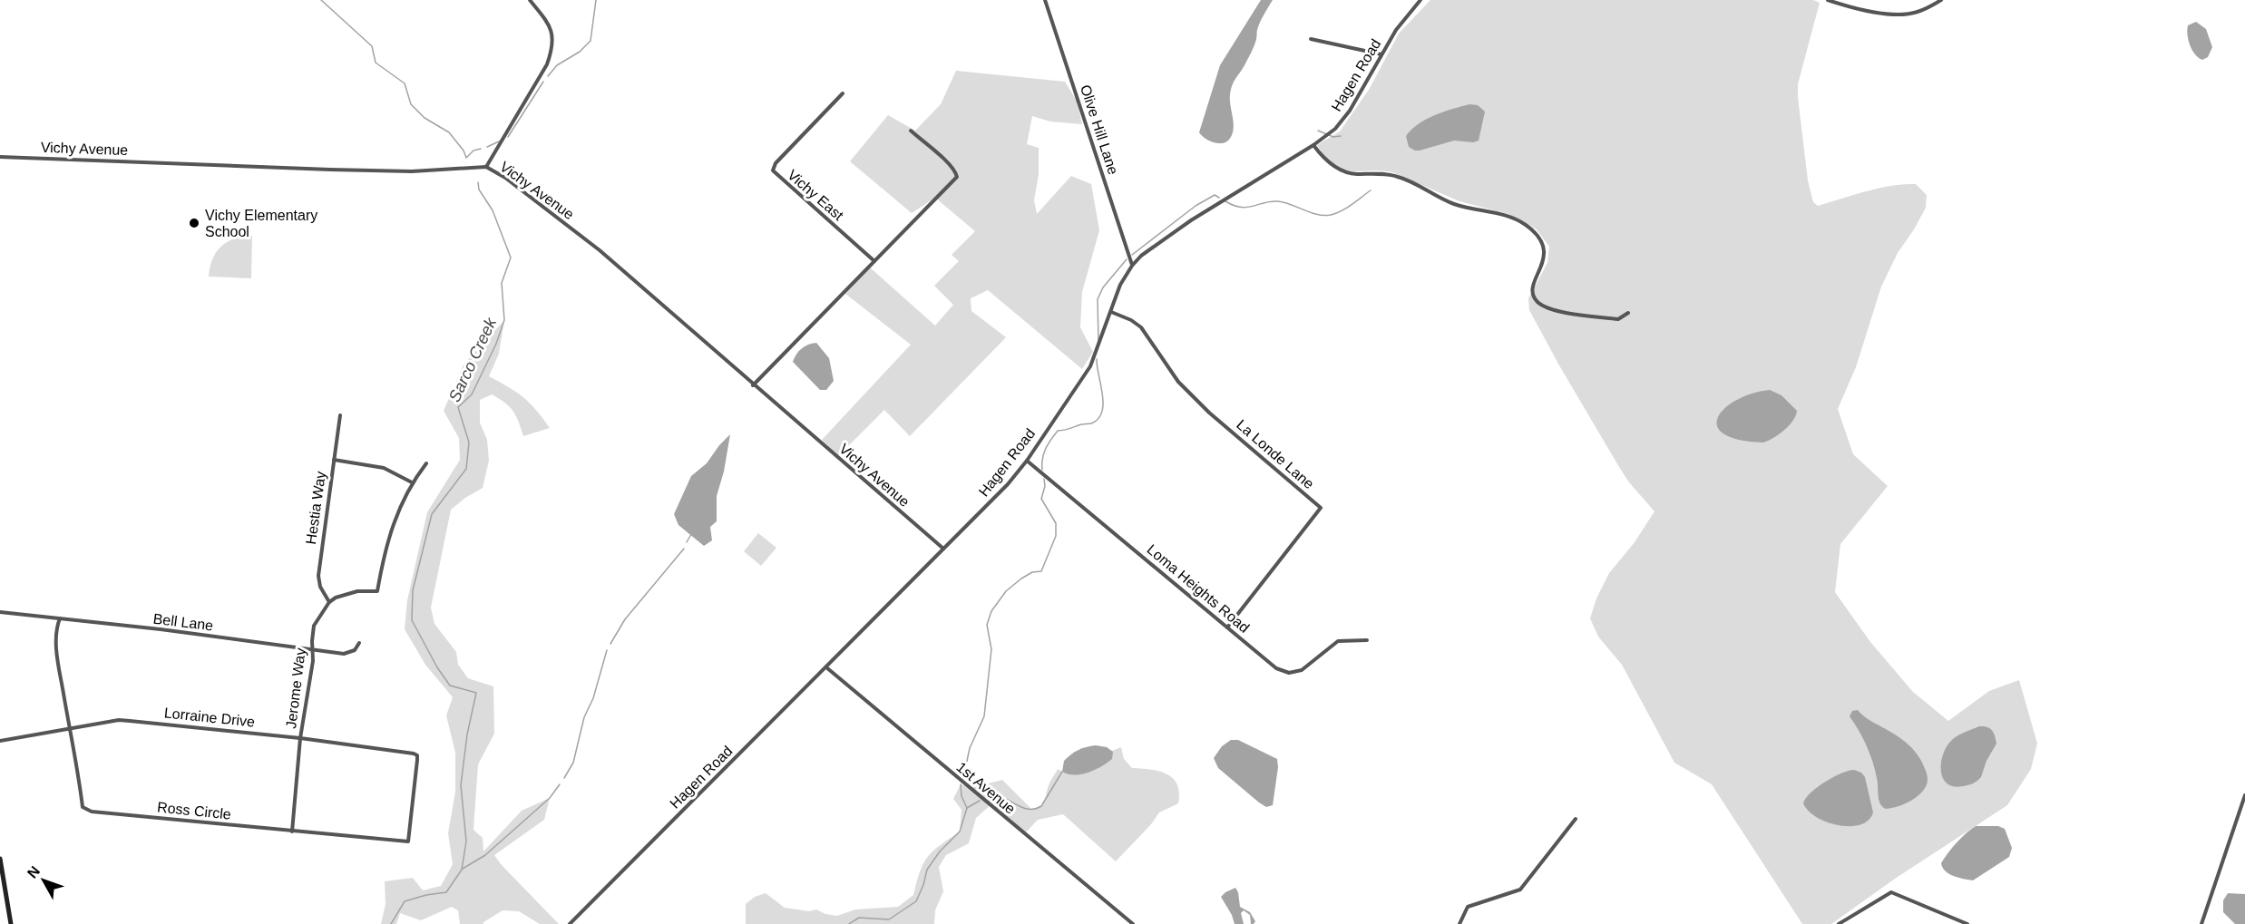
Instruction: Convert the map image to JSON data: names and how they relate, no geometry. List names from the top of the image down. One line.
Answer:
{"streets":{"street":["Hagen Road","Olive Hill Lane","Vichy Avenue","Vichy East","La Londe Lane","Hestia Way","Loma Heights Road","Bell Lane","Jerome Way","Lorraine Drive","1st Avenue","Ross Circle"]},"crossings":[["Hagen Road","Olive Hill Lane"],["Hagen Road","Vichy Avenue"],["Hagen Road","La Londe Lane"],["Hagen Road","Loma Heights Road"],["Hagen Road","1st Avenue"],["La Londe Lane","Loma Heights Road"],["Hestia Way","Jerome Way"],["Bell Lane","Jerome Way"],["Bell Lane","Ross Circle"],["Jerome Way","Lorraine Drive"],["Jerome Way","Ross Circle"],["Lorraine Drive","Ross Circle"]],"water":["Sarco Creek"],"places":["Vichy Elementary School"],"north":"top left"}
